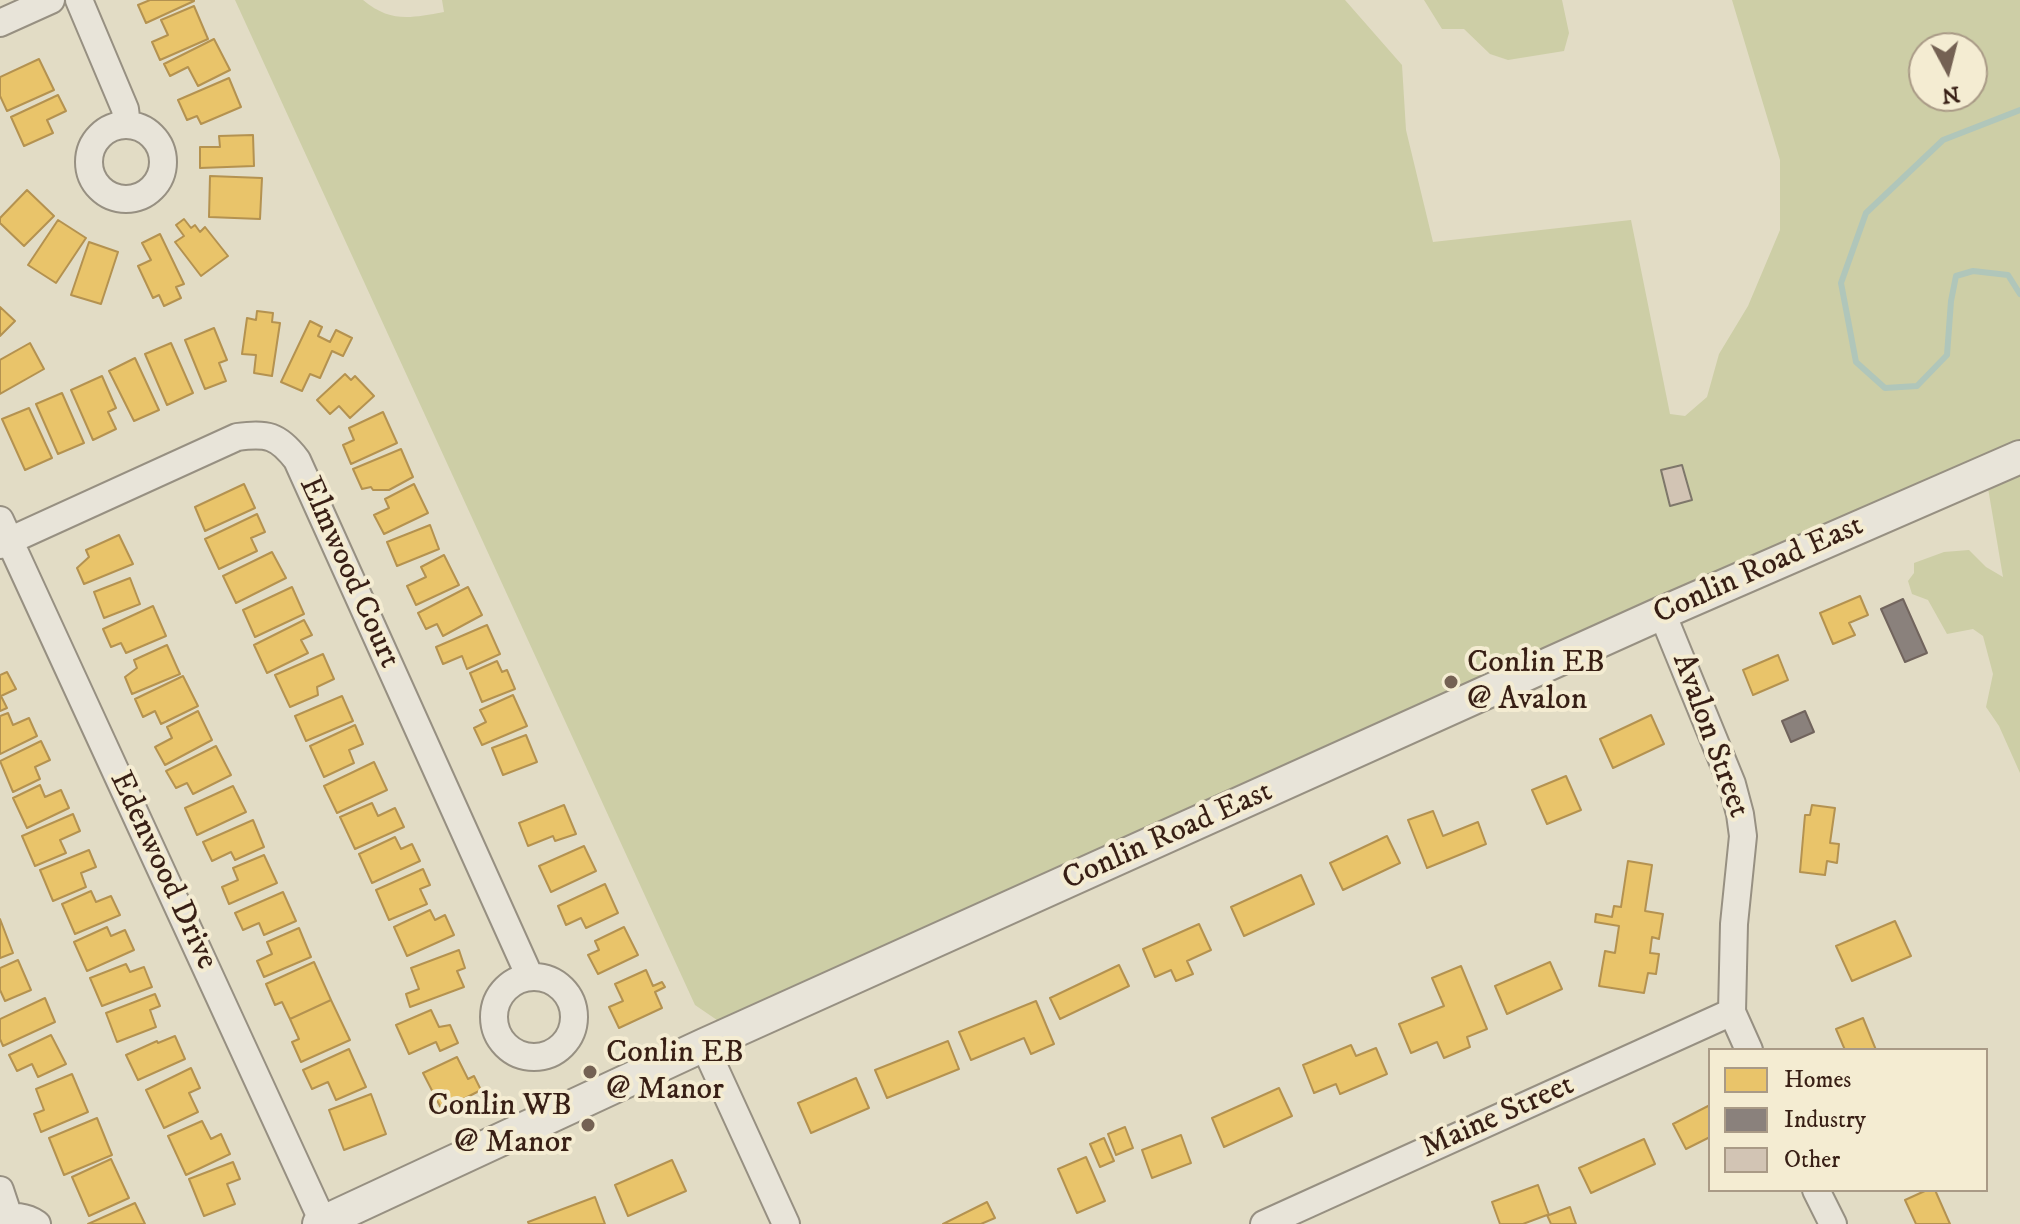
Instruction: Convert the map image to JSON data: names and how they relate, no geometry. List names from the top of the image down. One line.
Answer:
{"streets":{"street":["Conlin Road East","Elmwood Court","Avalon Street","Edenwood Drive","Maine Street"]},"crossings":[["Conlin Road East","Avalon Street"],["Conlin Road East","Edenwood Drive"],["Elmwood Court","Edenwood Drive"],["Avalon Street","Maine Street"]],"places":["Conlin EB @ Avalon","Conlin EB @ Manor","Conlin WB @ Manor"],"legend":["Homes","Industry","Other"],"north":"bottom"}
